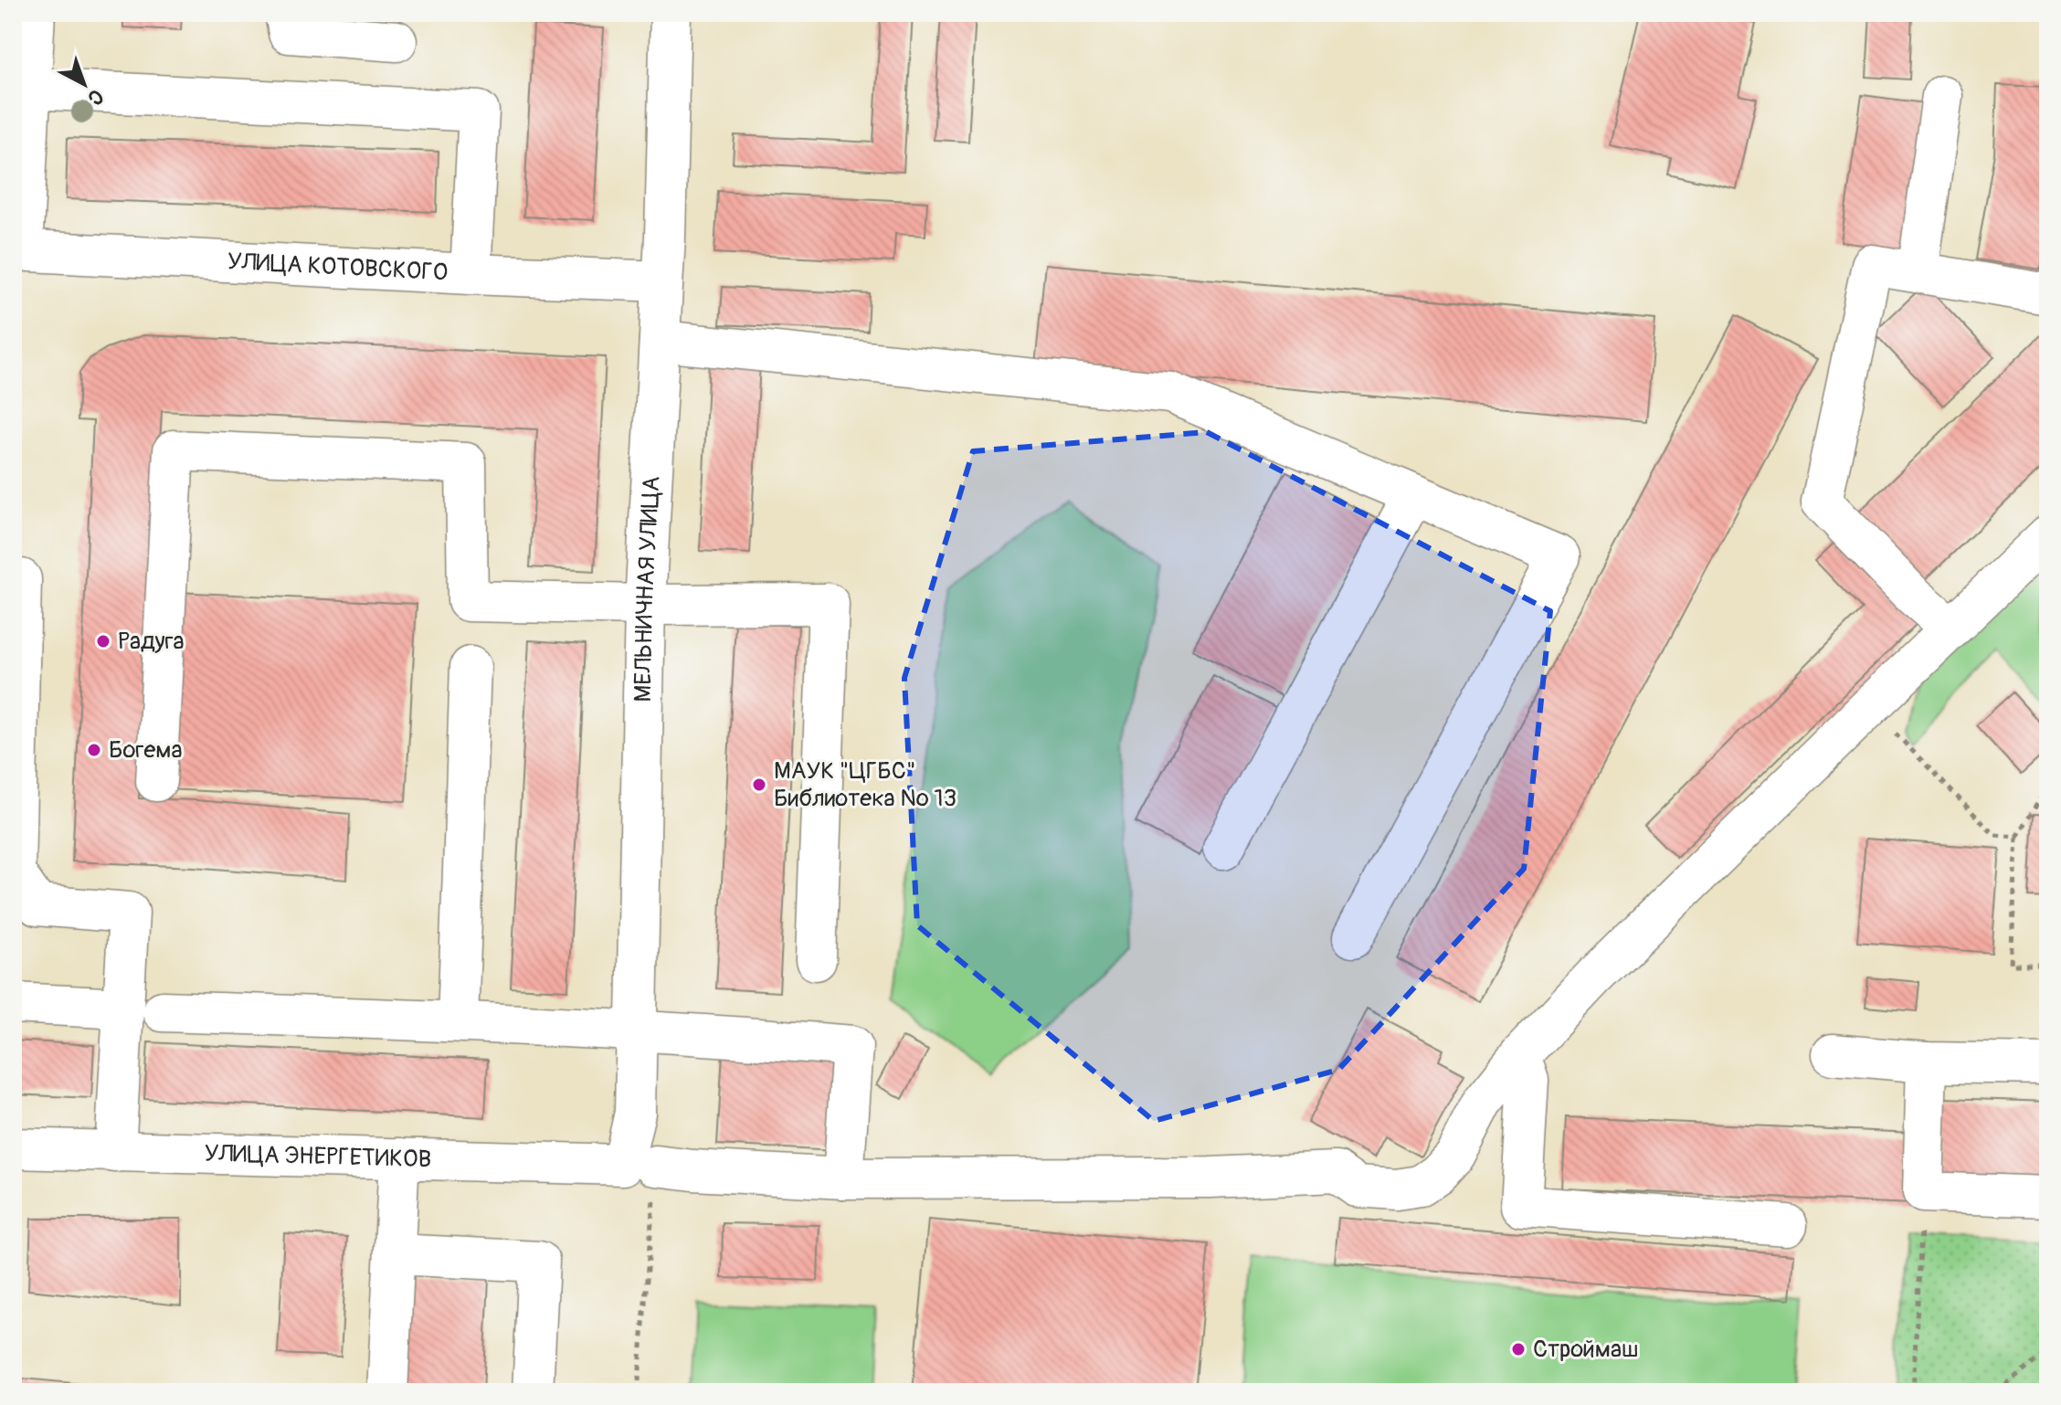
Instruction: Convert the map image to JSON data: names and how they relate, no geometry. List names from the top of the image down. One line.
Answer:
{"streets":{"street":["УЛИЦА КОТОВСКОГО","МЕЛЬНИЧНАЯ УЛИЦА","УЛИЦА ЭНЕРГЕТИКОВ"]},"crossings":[["УЛИЦА КОТОВСКОГО","МЕЛЬНИЧНАЯ УЛИЦА"],["МЕЛЬНИЧНАЯ УЛИЦА","УЛИЦА ЭНЕРГЕТИКОВ"]],"places":["Радуга","Богема","МАУК \"ЦГБС\" Библиотека № 13","Строймаш"],"north":"bottom right"}
